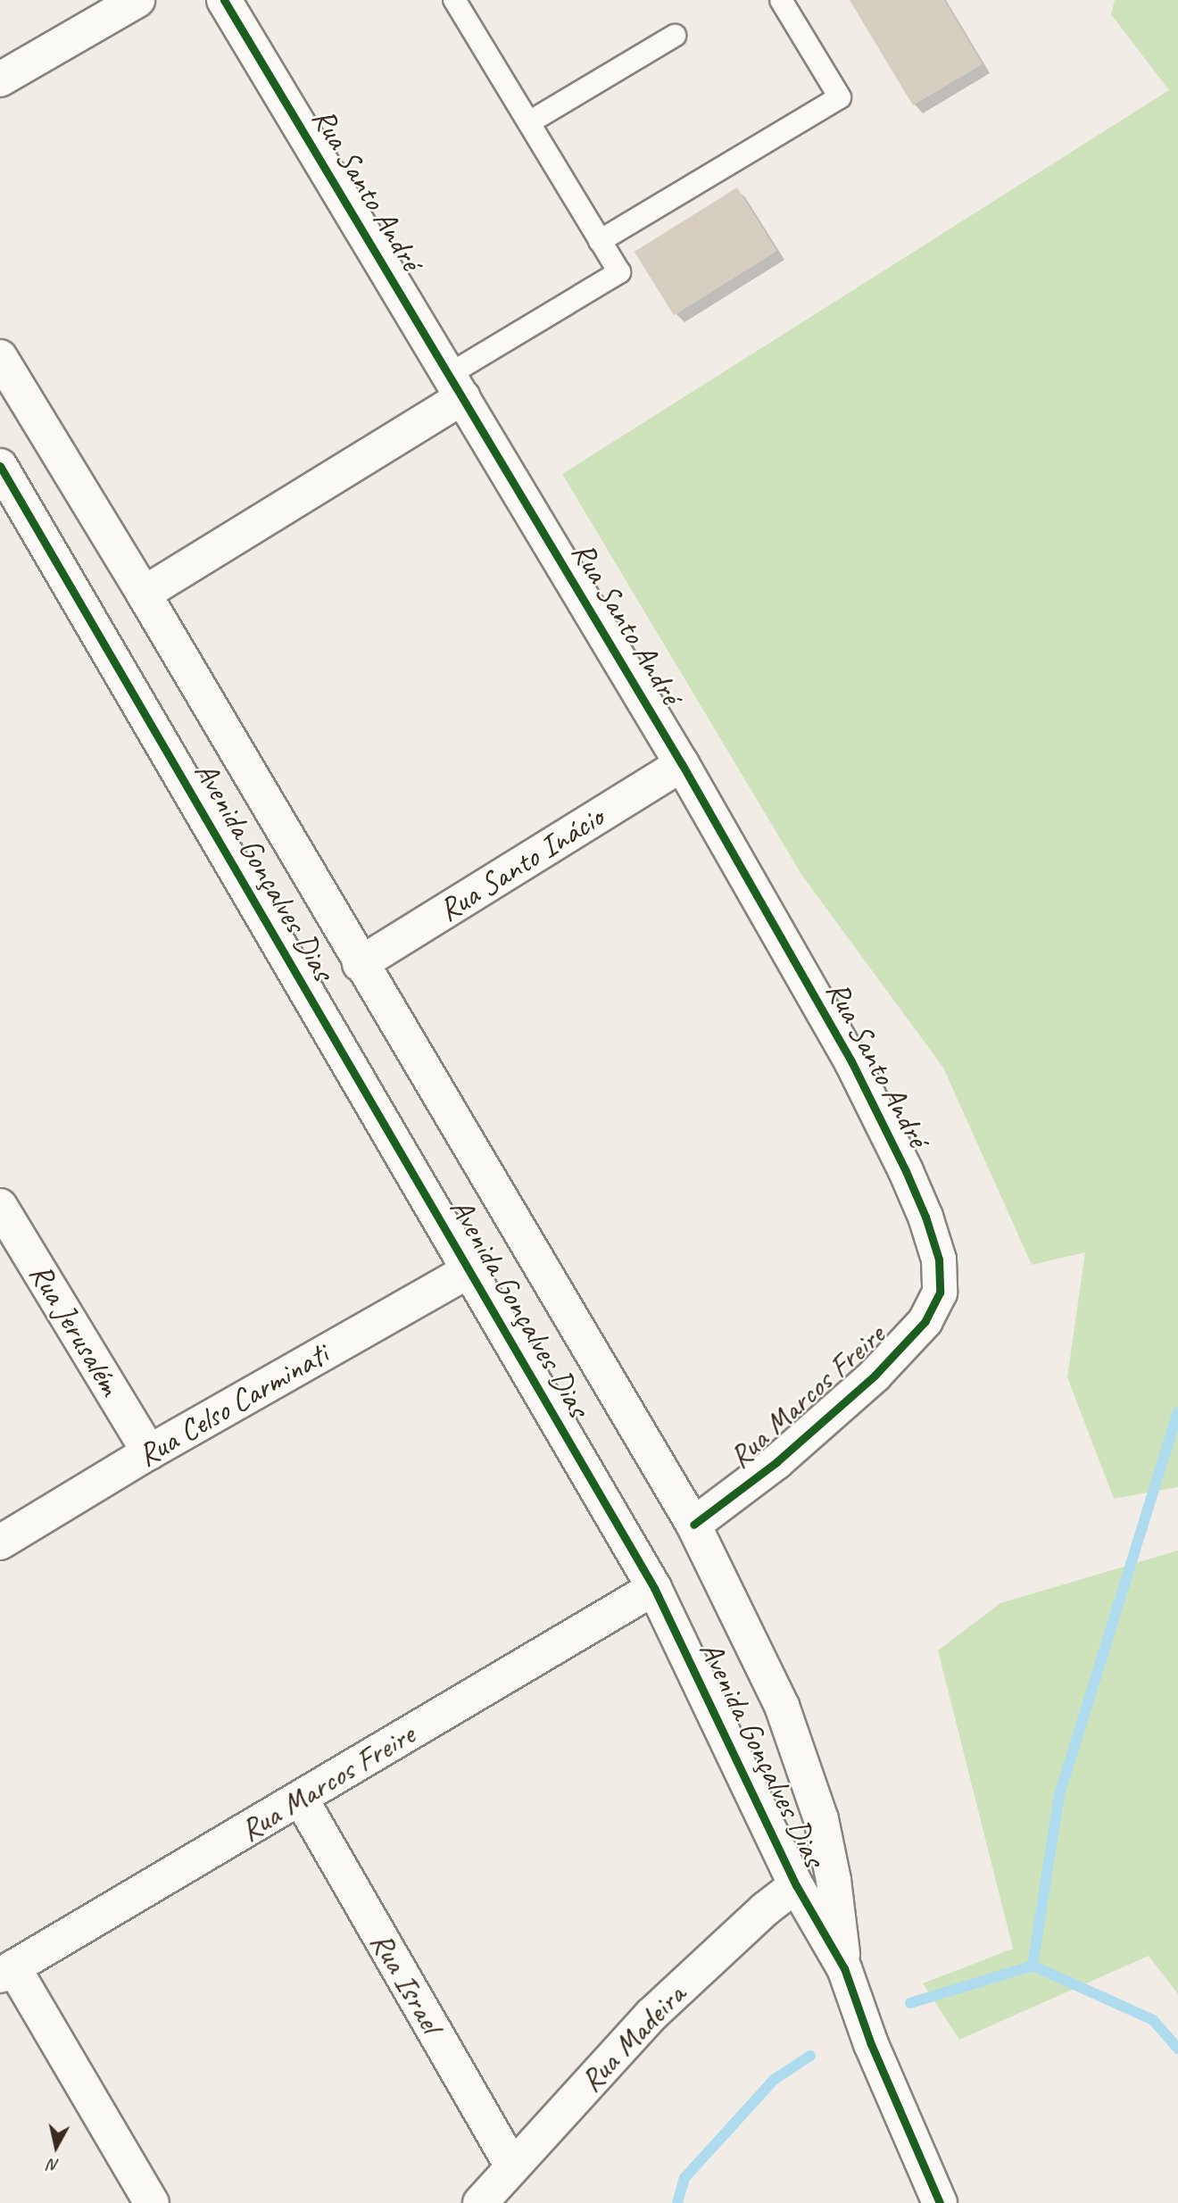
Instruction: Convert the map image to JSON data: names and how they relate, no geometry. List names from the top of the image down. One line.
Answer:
{"streets":{"street":["Rua Santo André","Rua Santo Inácio","Avenida Gonçalves Dias","Rua Jerusalém","Rua Marcos Freire","Rua Celso Carminati","Rua Israel","Rua Madeira"]},"crossings":[["Rua Santo André","Rua Santo Inácio"],["Rua Santo André","Rua Marcos Freire"],["Rua Santo Inácio","Avenida Gonçalves Dias"],["Avenida Gonçalves Dias","Rua Marcos Freire"],["Avenida Gonçalves Dias","Rua Celso Carminati"],["Avenida Gonçalves Dias","Rua Madeira"],["Rua Jerusalém","Rua Celso Carminati"],["Rua Marcos Freire","Rua Israel"],["Rua Israel","Rua Madeira"]],"north":"bottom"}
